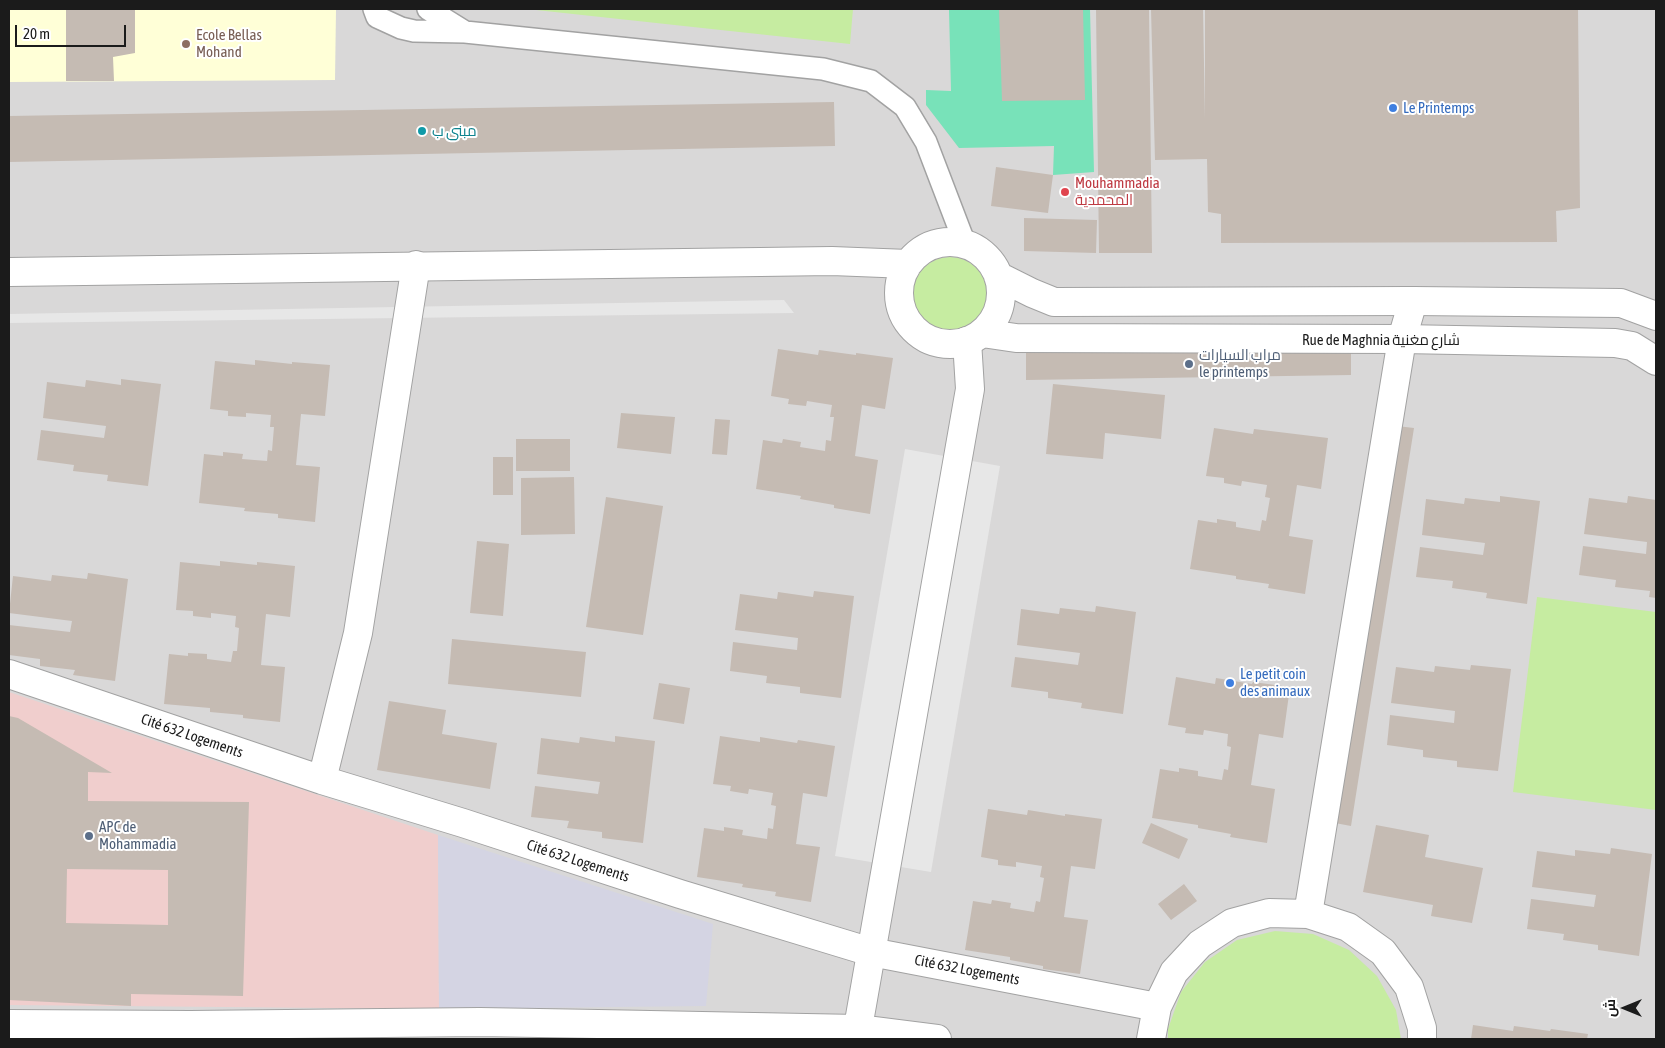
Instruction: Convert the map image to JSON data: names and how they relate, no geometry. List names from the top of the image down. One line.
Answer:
{"streets":{"street":["Rue de Maghnia شارع مغنية","Cité 632 Logements"]},"places":["Ecole Bellas Mohand","Le Printemps","مبنى ب","Mouhammadia المحمدية","مراب السيارات le printemps","Le petit coin des animaux","APC de Mohammadia"],"scale_bar":"20 m","north":"left"}
